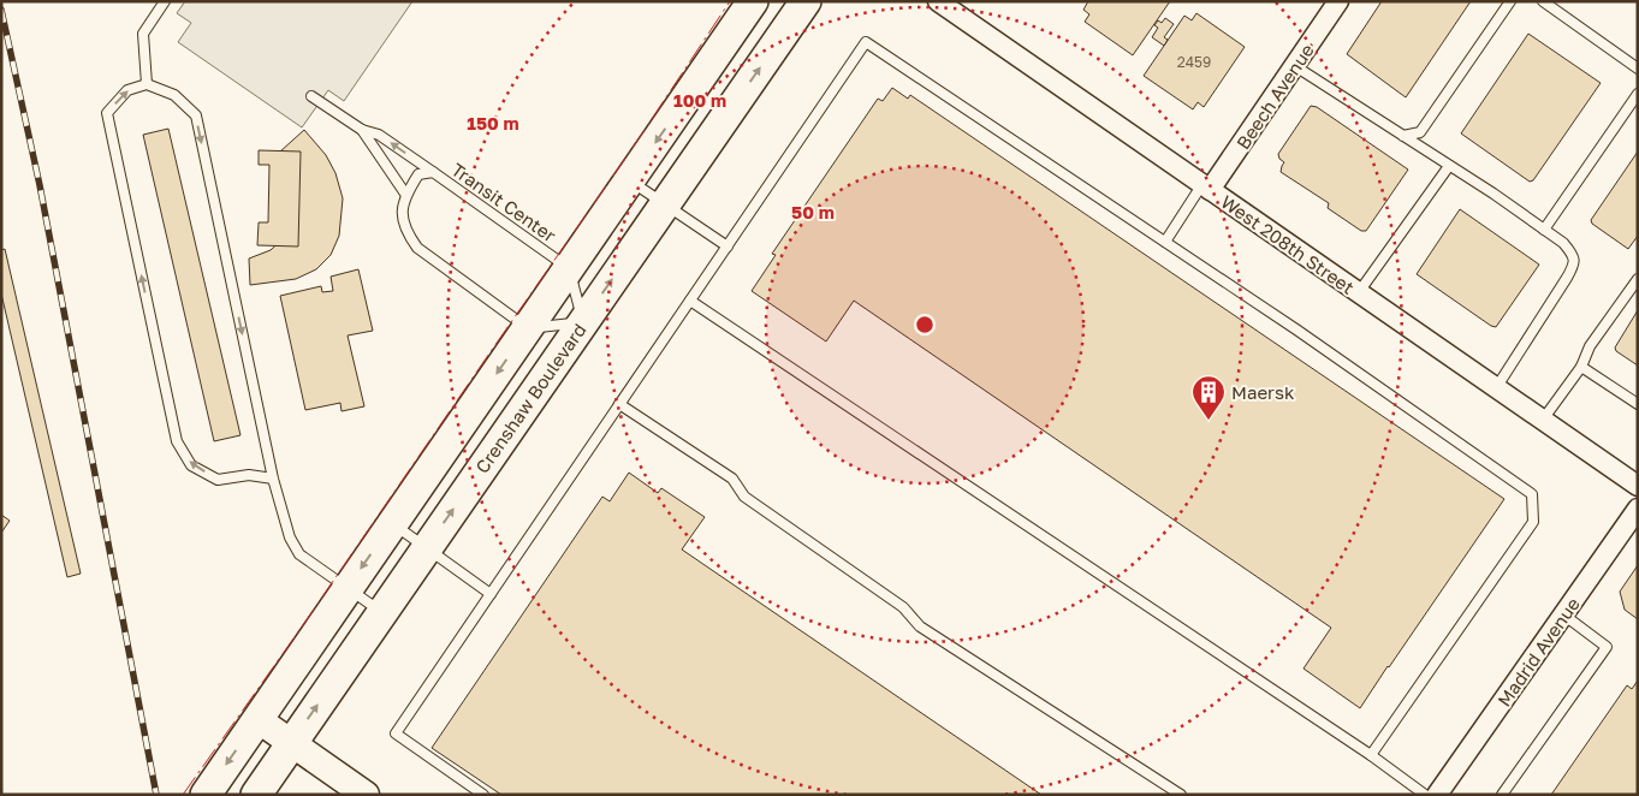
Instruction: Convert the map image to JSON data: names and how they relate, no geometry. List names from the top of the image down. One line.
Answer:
{"streets":{"main road":["Crenshaw Boulevard"],"street":["Beech Avenue","West 208th Street","Madrid Avenue"],"lane":["Transit Center"]},"crossings":[["Beech Avenue","West 208th Street"]],"places":{"building":["Maersk"]},"house_numbers":["2459"],"rings":["100 m","150 m","50 m"]}
